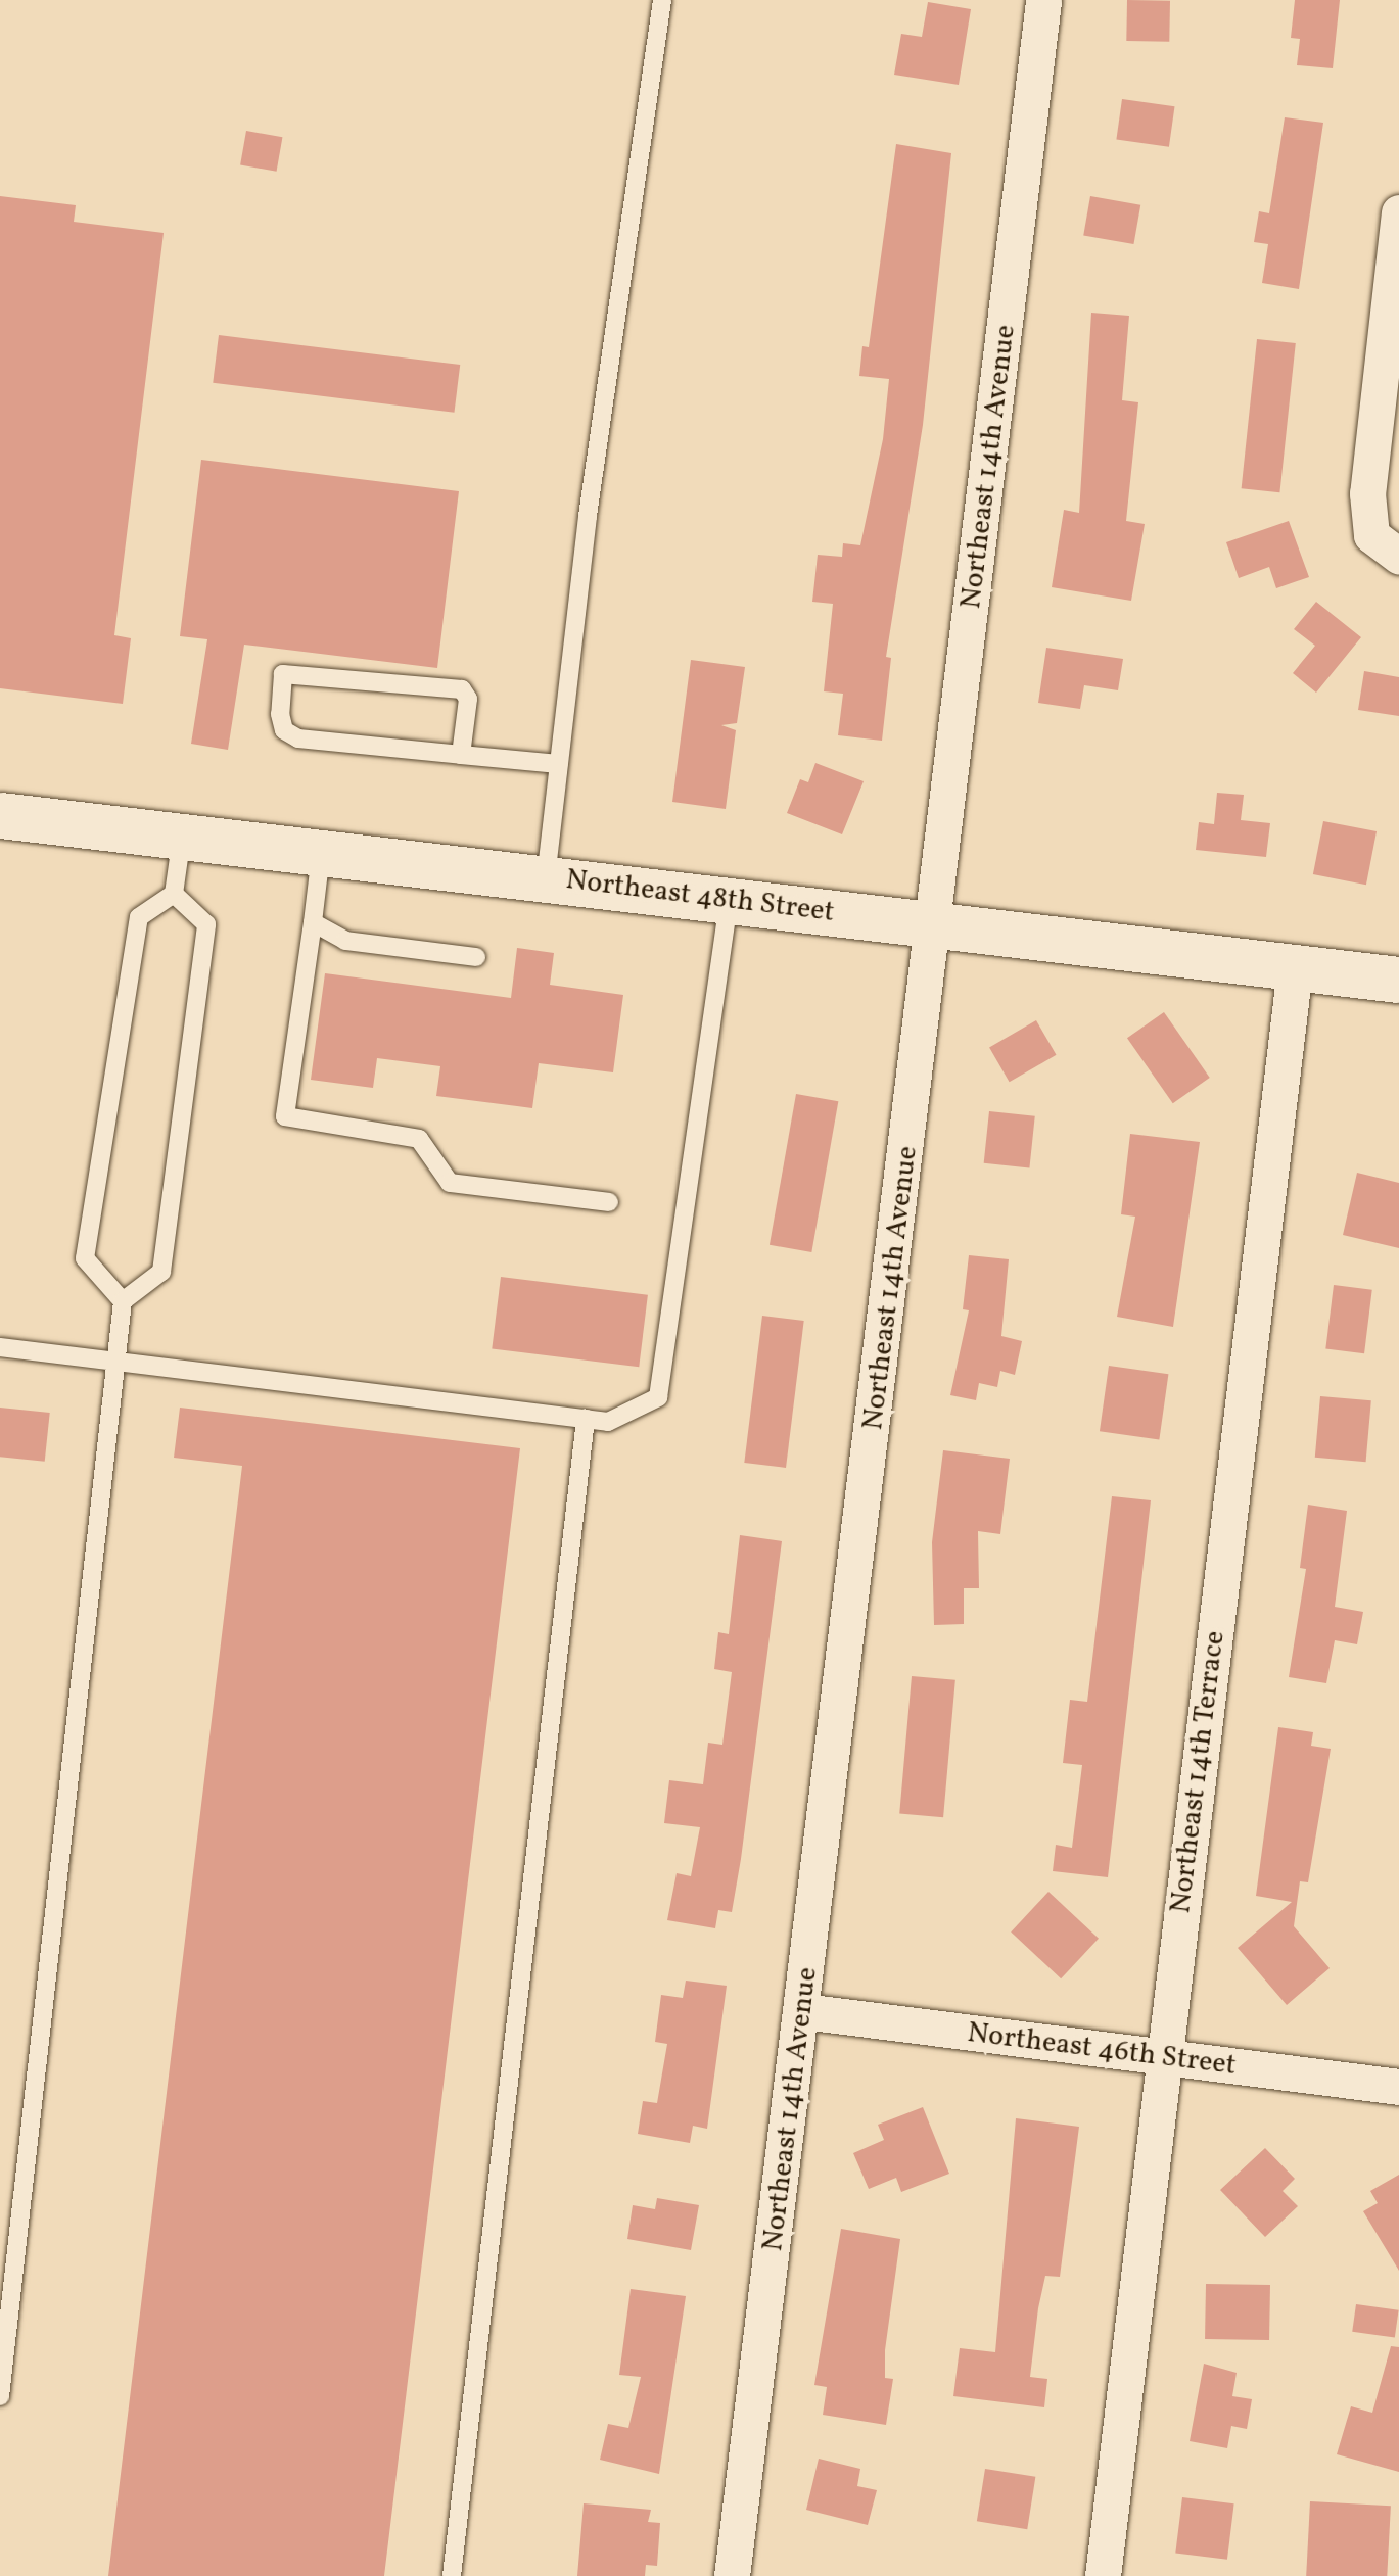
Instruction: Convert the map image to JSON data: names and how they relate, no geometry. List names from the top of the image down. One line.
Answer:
{"streets":{"street":["Northeast 14th Avenue","Northeast 48th Street","Northeast 14th Terrace","Northeast 46th Street"]},"crossings":[["Northeast 14th Avenue","Northeast 48th Street"],["Northeast 14th Avenue","Northeast 46th Street"],["Northeast 48th Street","Northeast 14th Terrace"],["Northeast 14th Terrace","Northeast 46th Street"]]}
